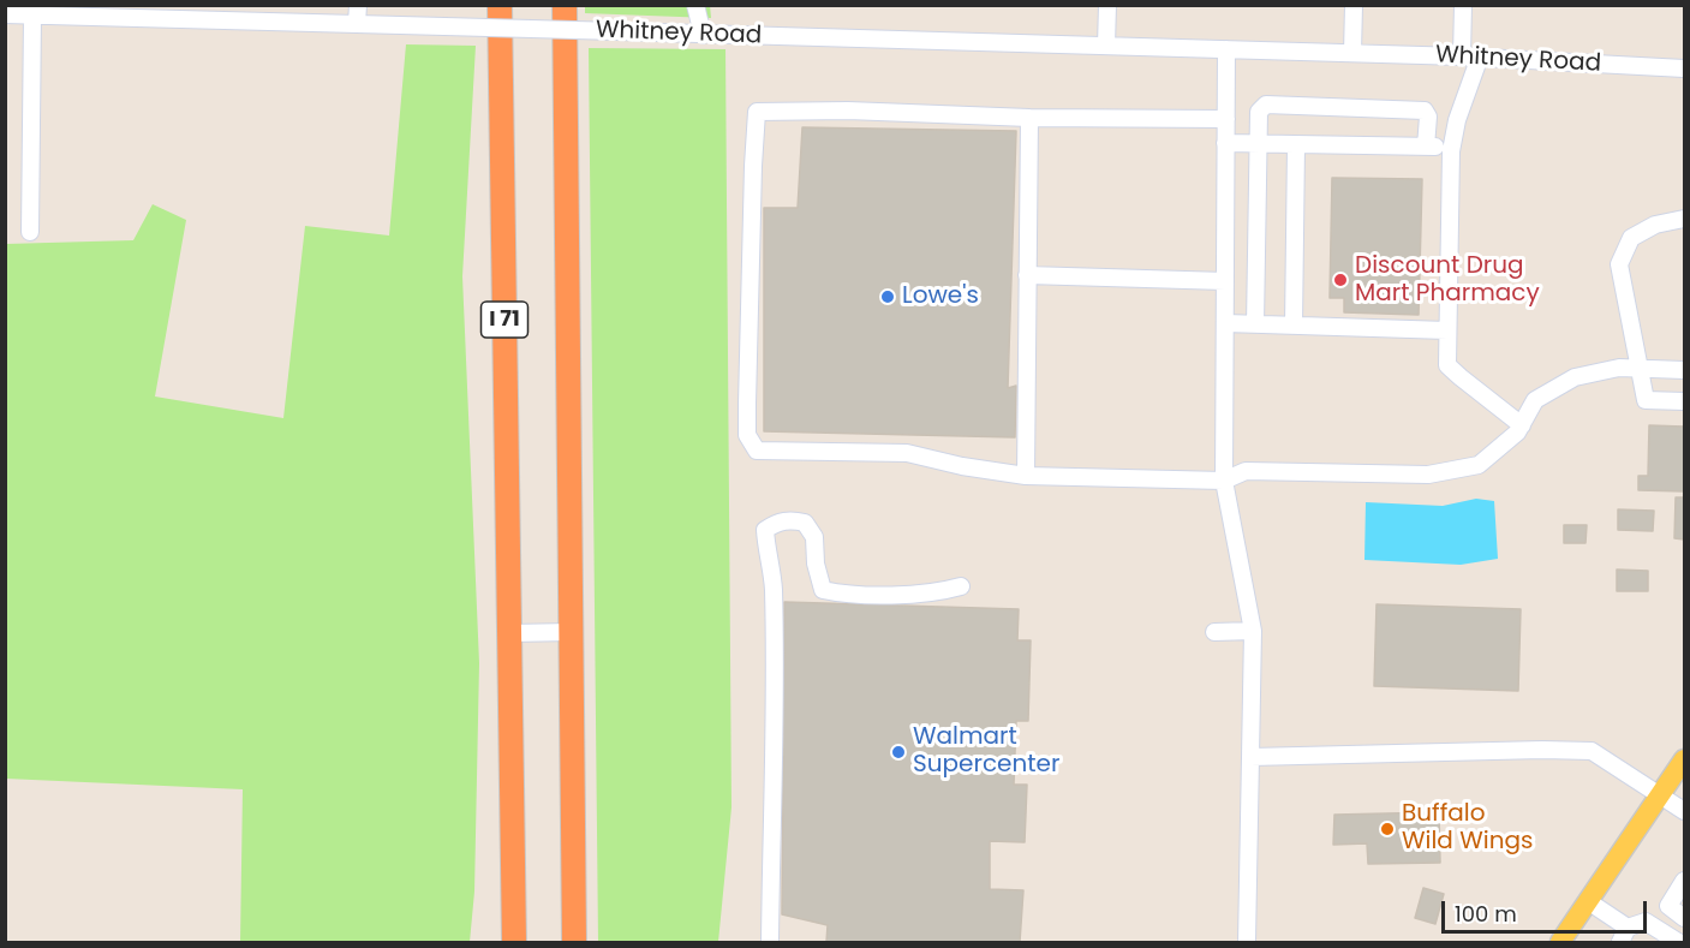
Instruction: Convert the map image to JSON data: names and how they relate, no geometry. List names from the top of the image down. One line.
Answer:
{"streets":{"highway":["I 71"],"street":["Whitney Road"]},"places":["Discount Drug Mart Pharmacy","Lowe's","Walmart Supercenter","Buffalo Wild Wings"],"scale_bar":"100 m"}
